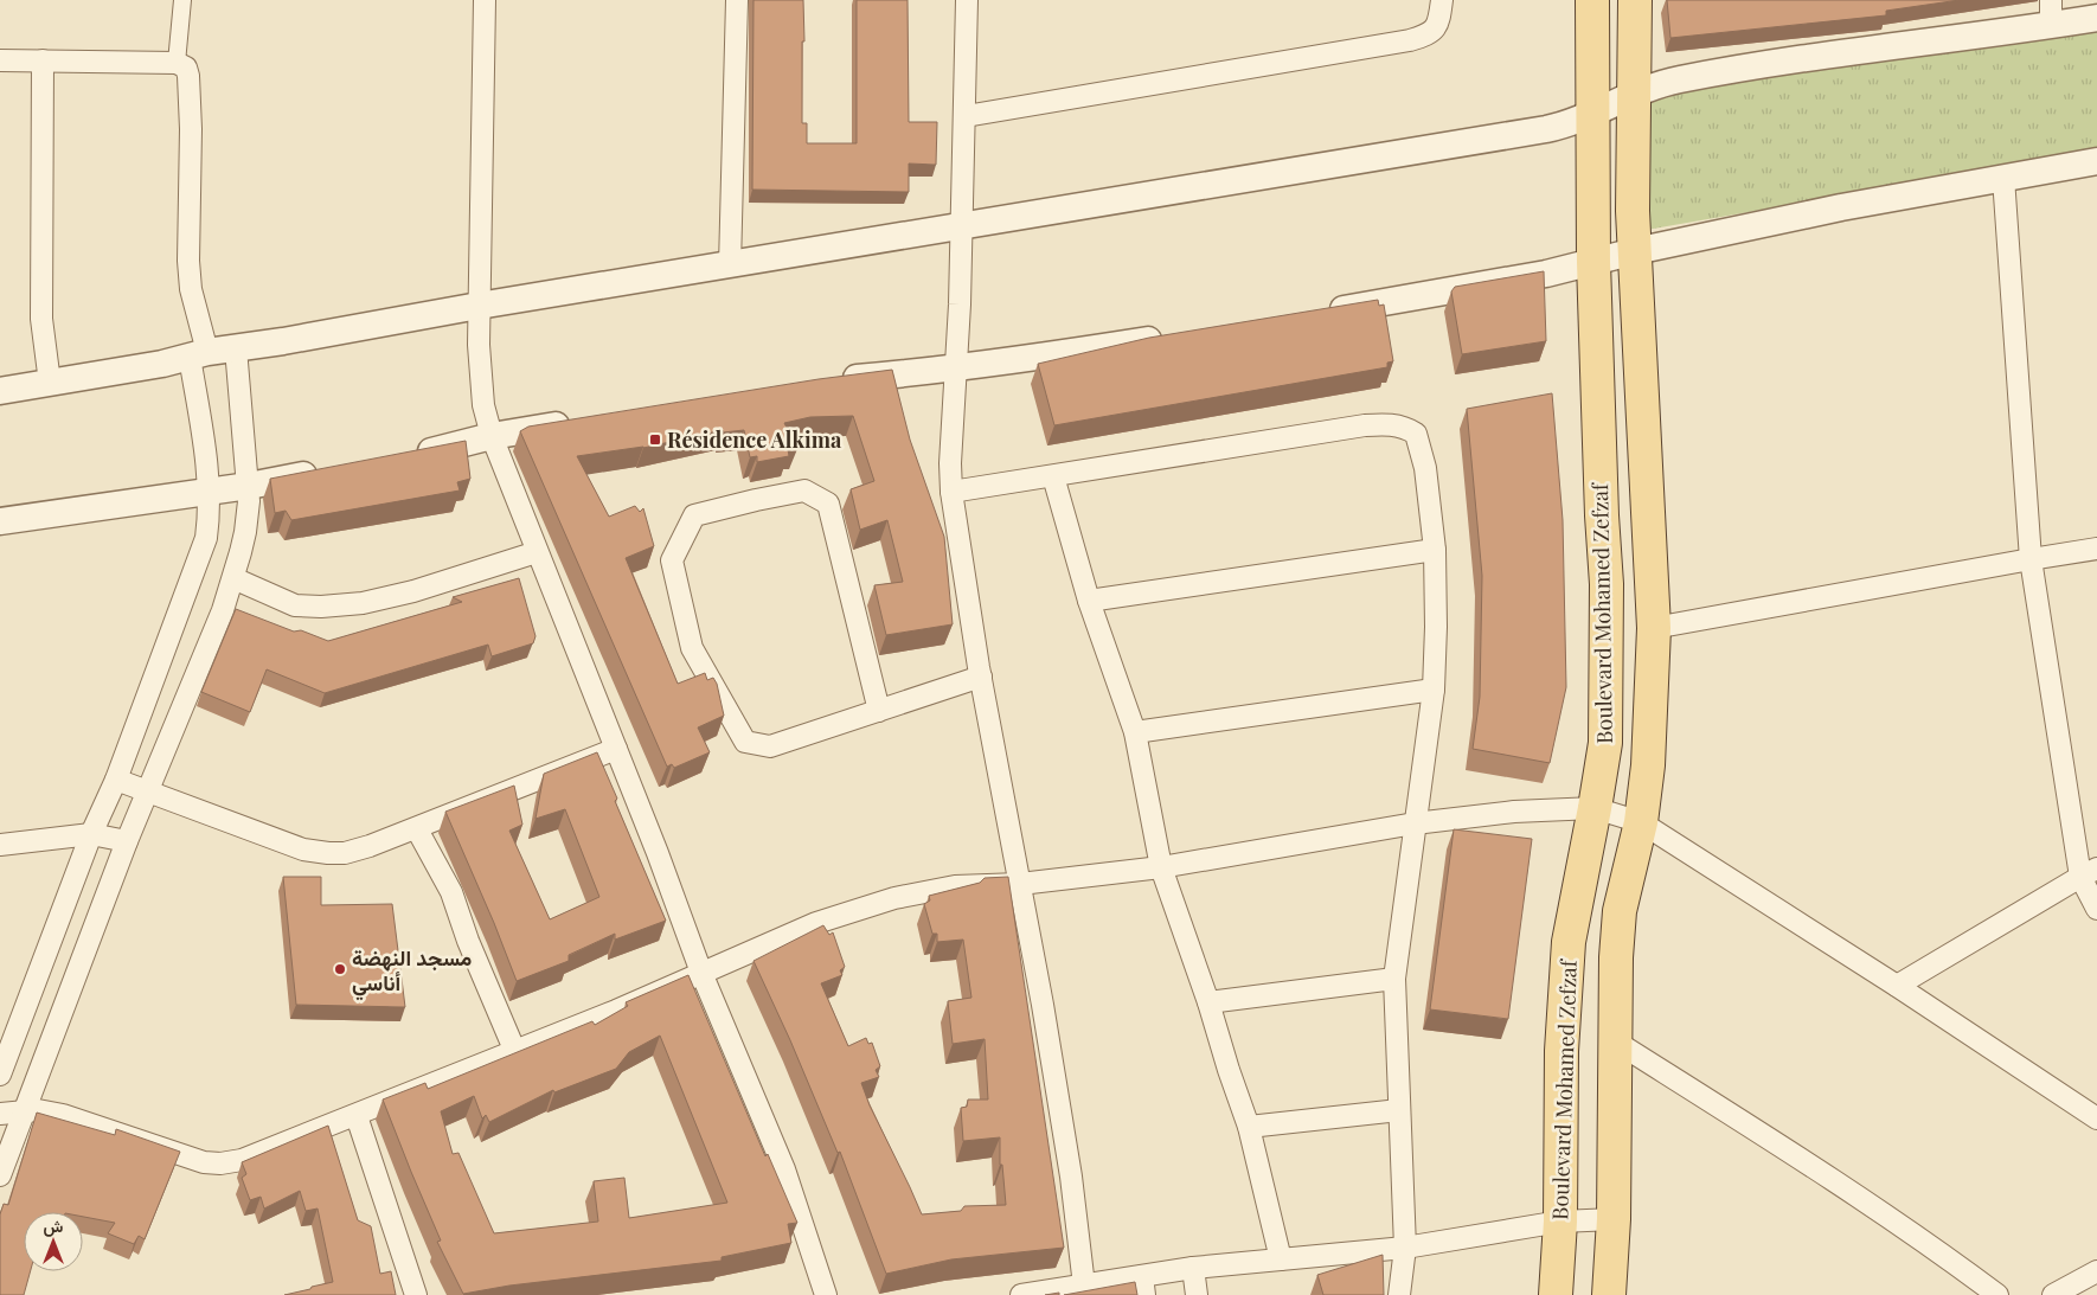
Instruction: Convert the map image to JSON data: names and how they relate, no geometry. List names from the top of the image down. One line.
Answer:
{"streets":{"main road":["Boulevard Mohamed Zefzaf"]},"places":{"transit":["Résidence Alkima"],"other":["مسجد النهضة أناسي"]},"north":"top"}
